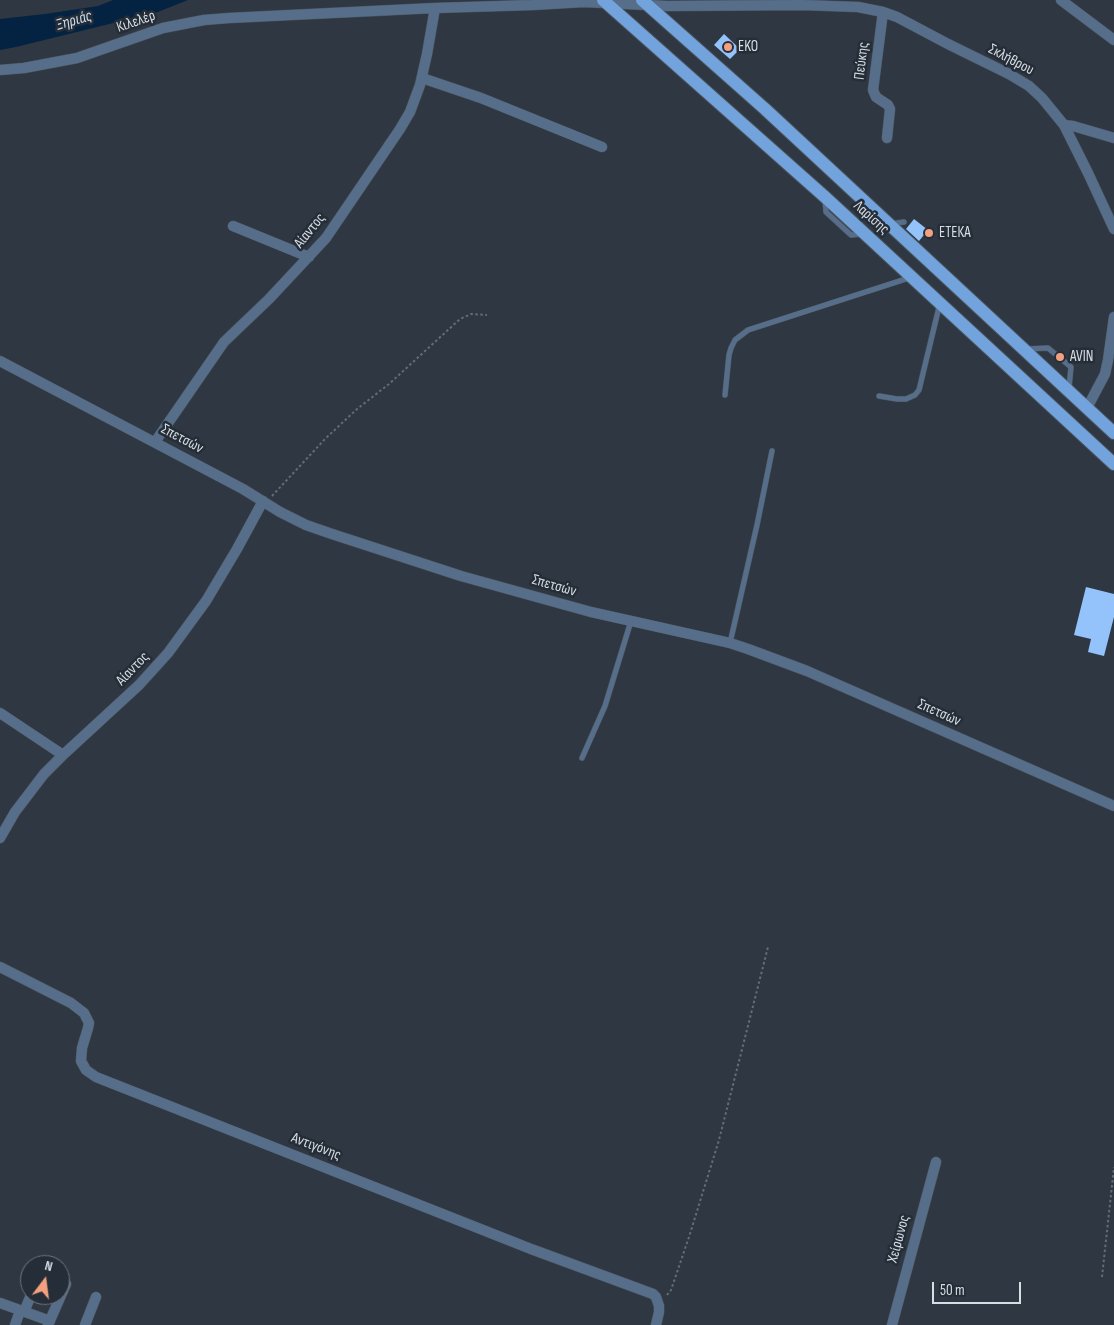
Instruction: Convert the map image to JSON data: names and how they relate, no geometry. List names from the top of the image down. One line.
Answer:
{"streets":{"main road":["Λαρίσης"],"street":["Κιλελέρ","Σκλήθρου","Πεύκης","Αίαντος","Σπετσών","Αντιγόνης","Χείρωνος"]},"crossings":[["Κιλελέρ","Σκλήθρου"],["Κιλελέρ","Πεύκης"],["Κιλελέρ","Λαρίσης"],["Κιλελέρ","Αίαντος"],["Σκλήθρου","Πεύκης"],["Αίαντος","Σπετσών"]],"water":["Ξηριάς"],"places":["EKO","ΕΤΕΚΑ","AVIN"],"scale_bar":"50 m","north":"top"}
